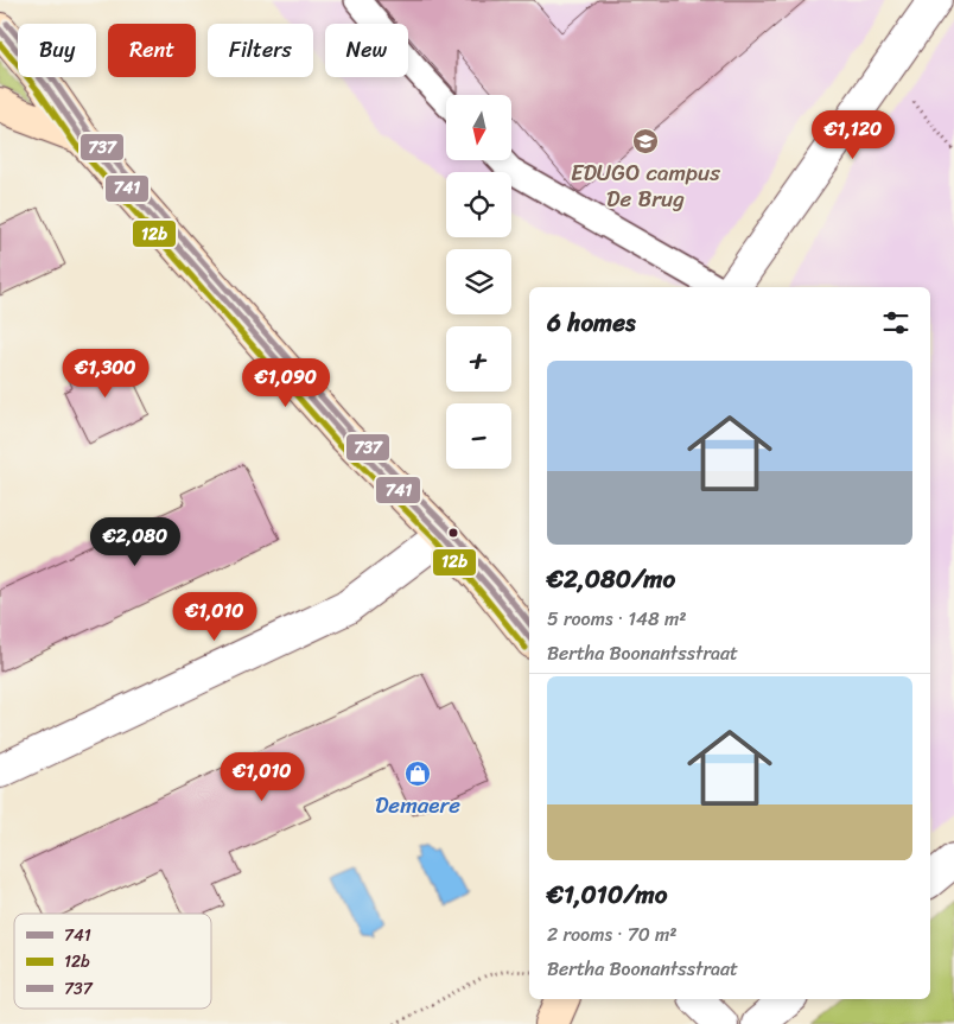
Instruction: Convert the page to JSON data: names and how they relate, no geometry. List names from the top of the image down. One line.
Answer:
{"places":{"school or university":["EDUGO campus De Brug"],"shop":["Demaere"]},"lines":["transit line 737","transit line 741","transit line 12b"],"legend":["741","12b","737"],"north":"bottom","page":{"chip":["Buy","Rent","Filters","New"],"map_buttons":["+","−"],"price":["€1,120","€1,300","€1,090","€2,080","€1,010","€1,010"],"heading":"6 homes","list":[{"name":"€2,080/mo","note":"5 rooms · 148 m² · Bertha Boonantsstraat"},{"name":"€1,010/mo","note":"2 rooms · 70 m² · Bertha Boonantsstraat"}]}}
